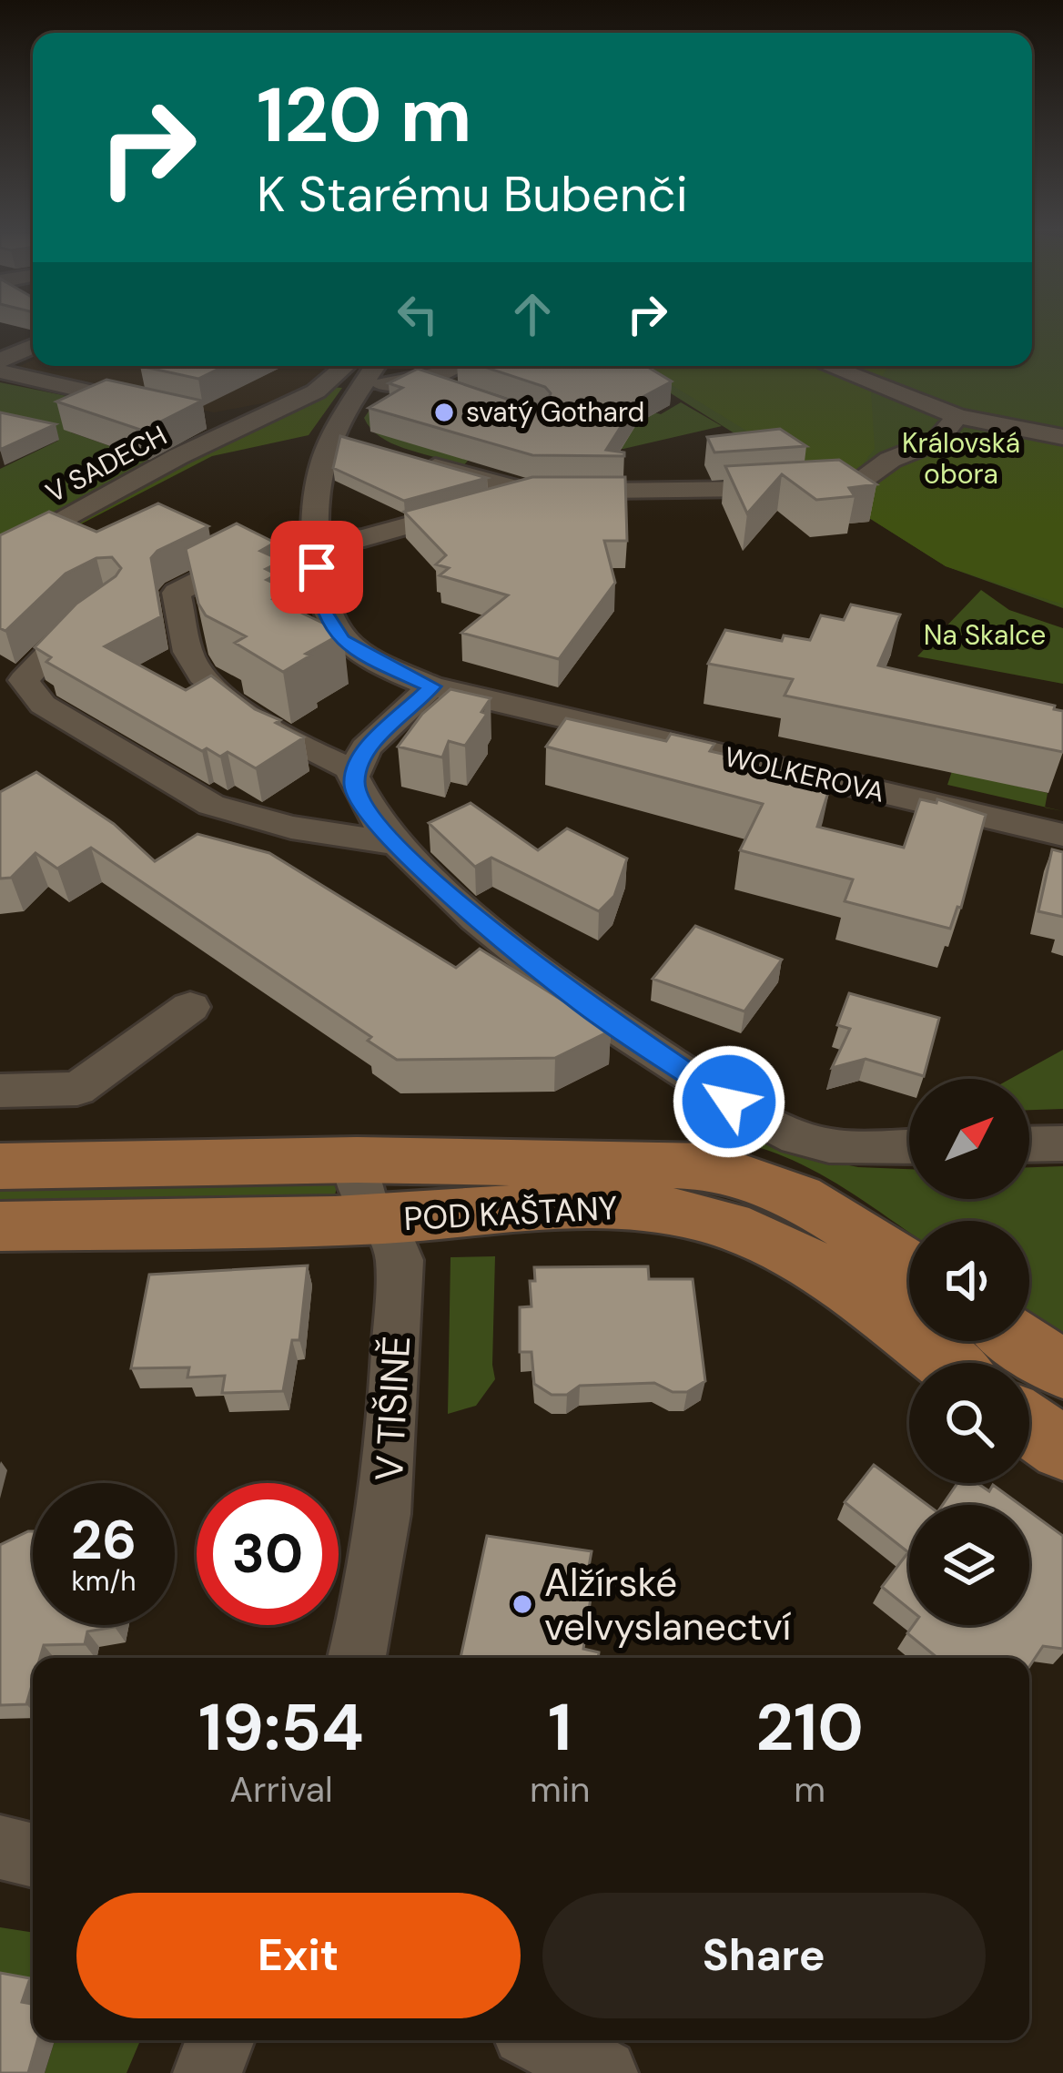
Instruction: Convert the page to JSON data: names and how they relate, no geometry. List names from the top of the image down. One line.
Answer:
{"streets":{"main road":["POD KAŠTANY"],"street":["V SADECH","WOLKEROVA","V TIŠINĚ"]},"crossings":[["POD KAŠTANY","V TIŠINĚ"]],"parks":["Královská obora","Na Skalce"],"places":["svatý Gothard","Alžírské velvyslanectví"],"north":"top right","page":{"turn":["120 m","K Starému Bubenči"],"speed":"26 km/h","limit":"30","eta":["19:54","Arrival","1","min","210","m"],"buttons":["Exit","Share"]}}
